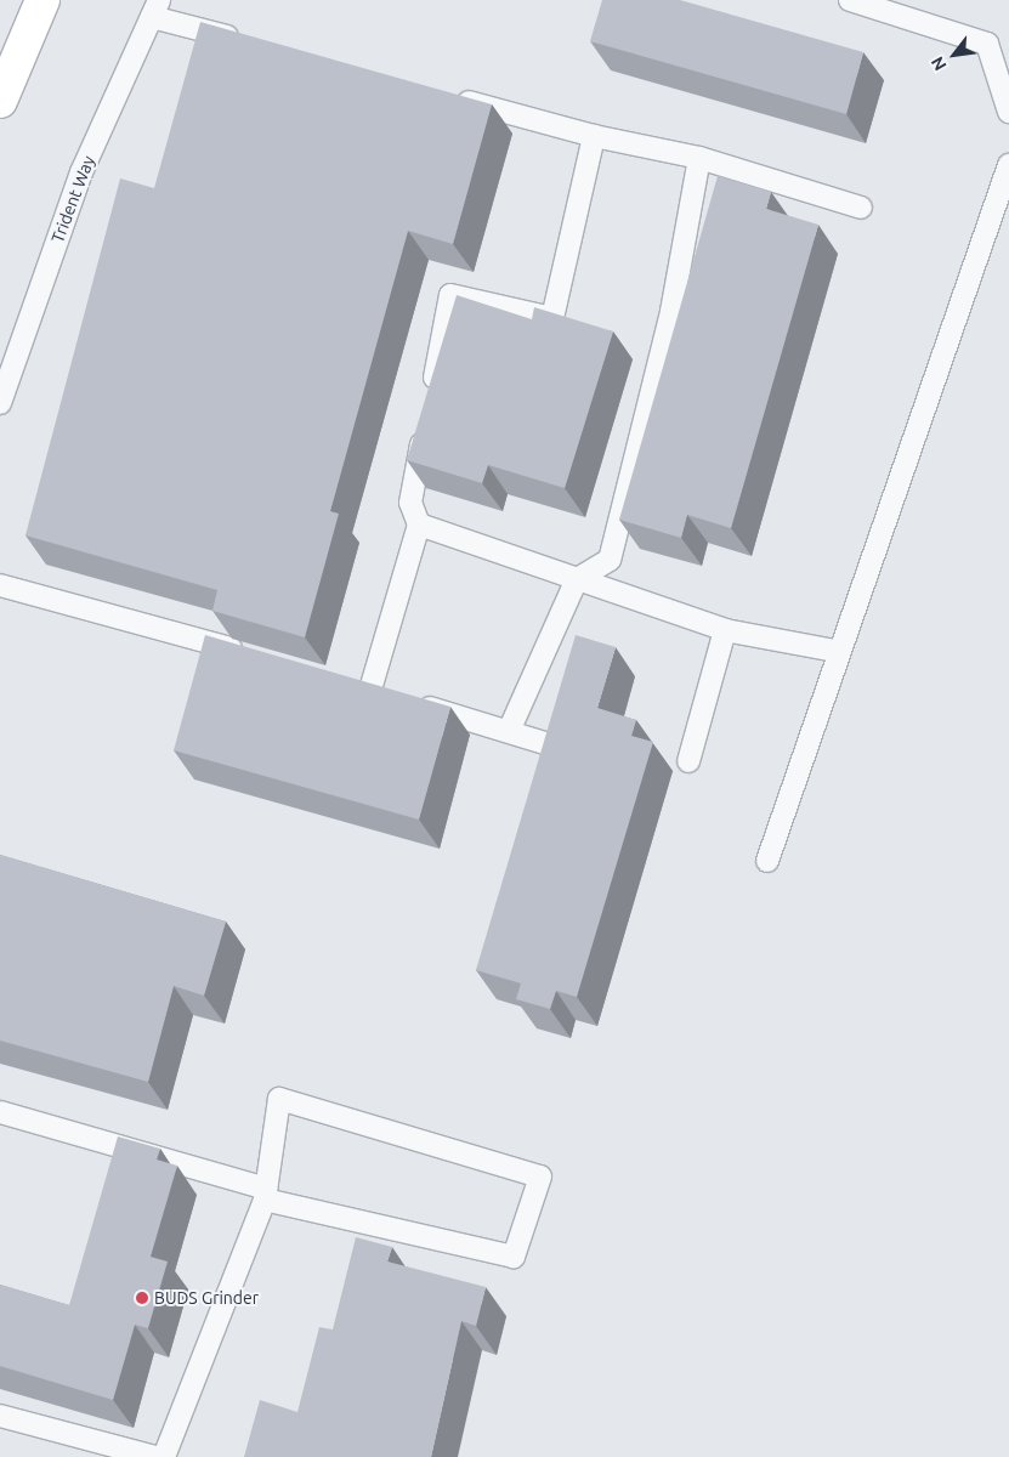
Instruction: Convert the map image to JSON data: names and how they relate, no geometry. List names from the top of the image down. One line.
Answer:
{"streets":{"lane":["Trident Way"]},"places":["BUDS Grinder"],"north":"bottom left"}
